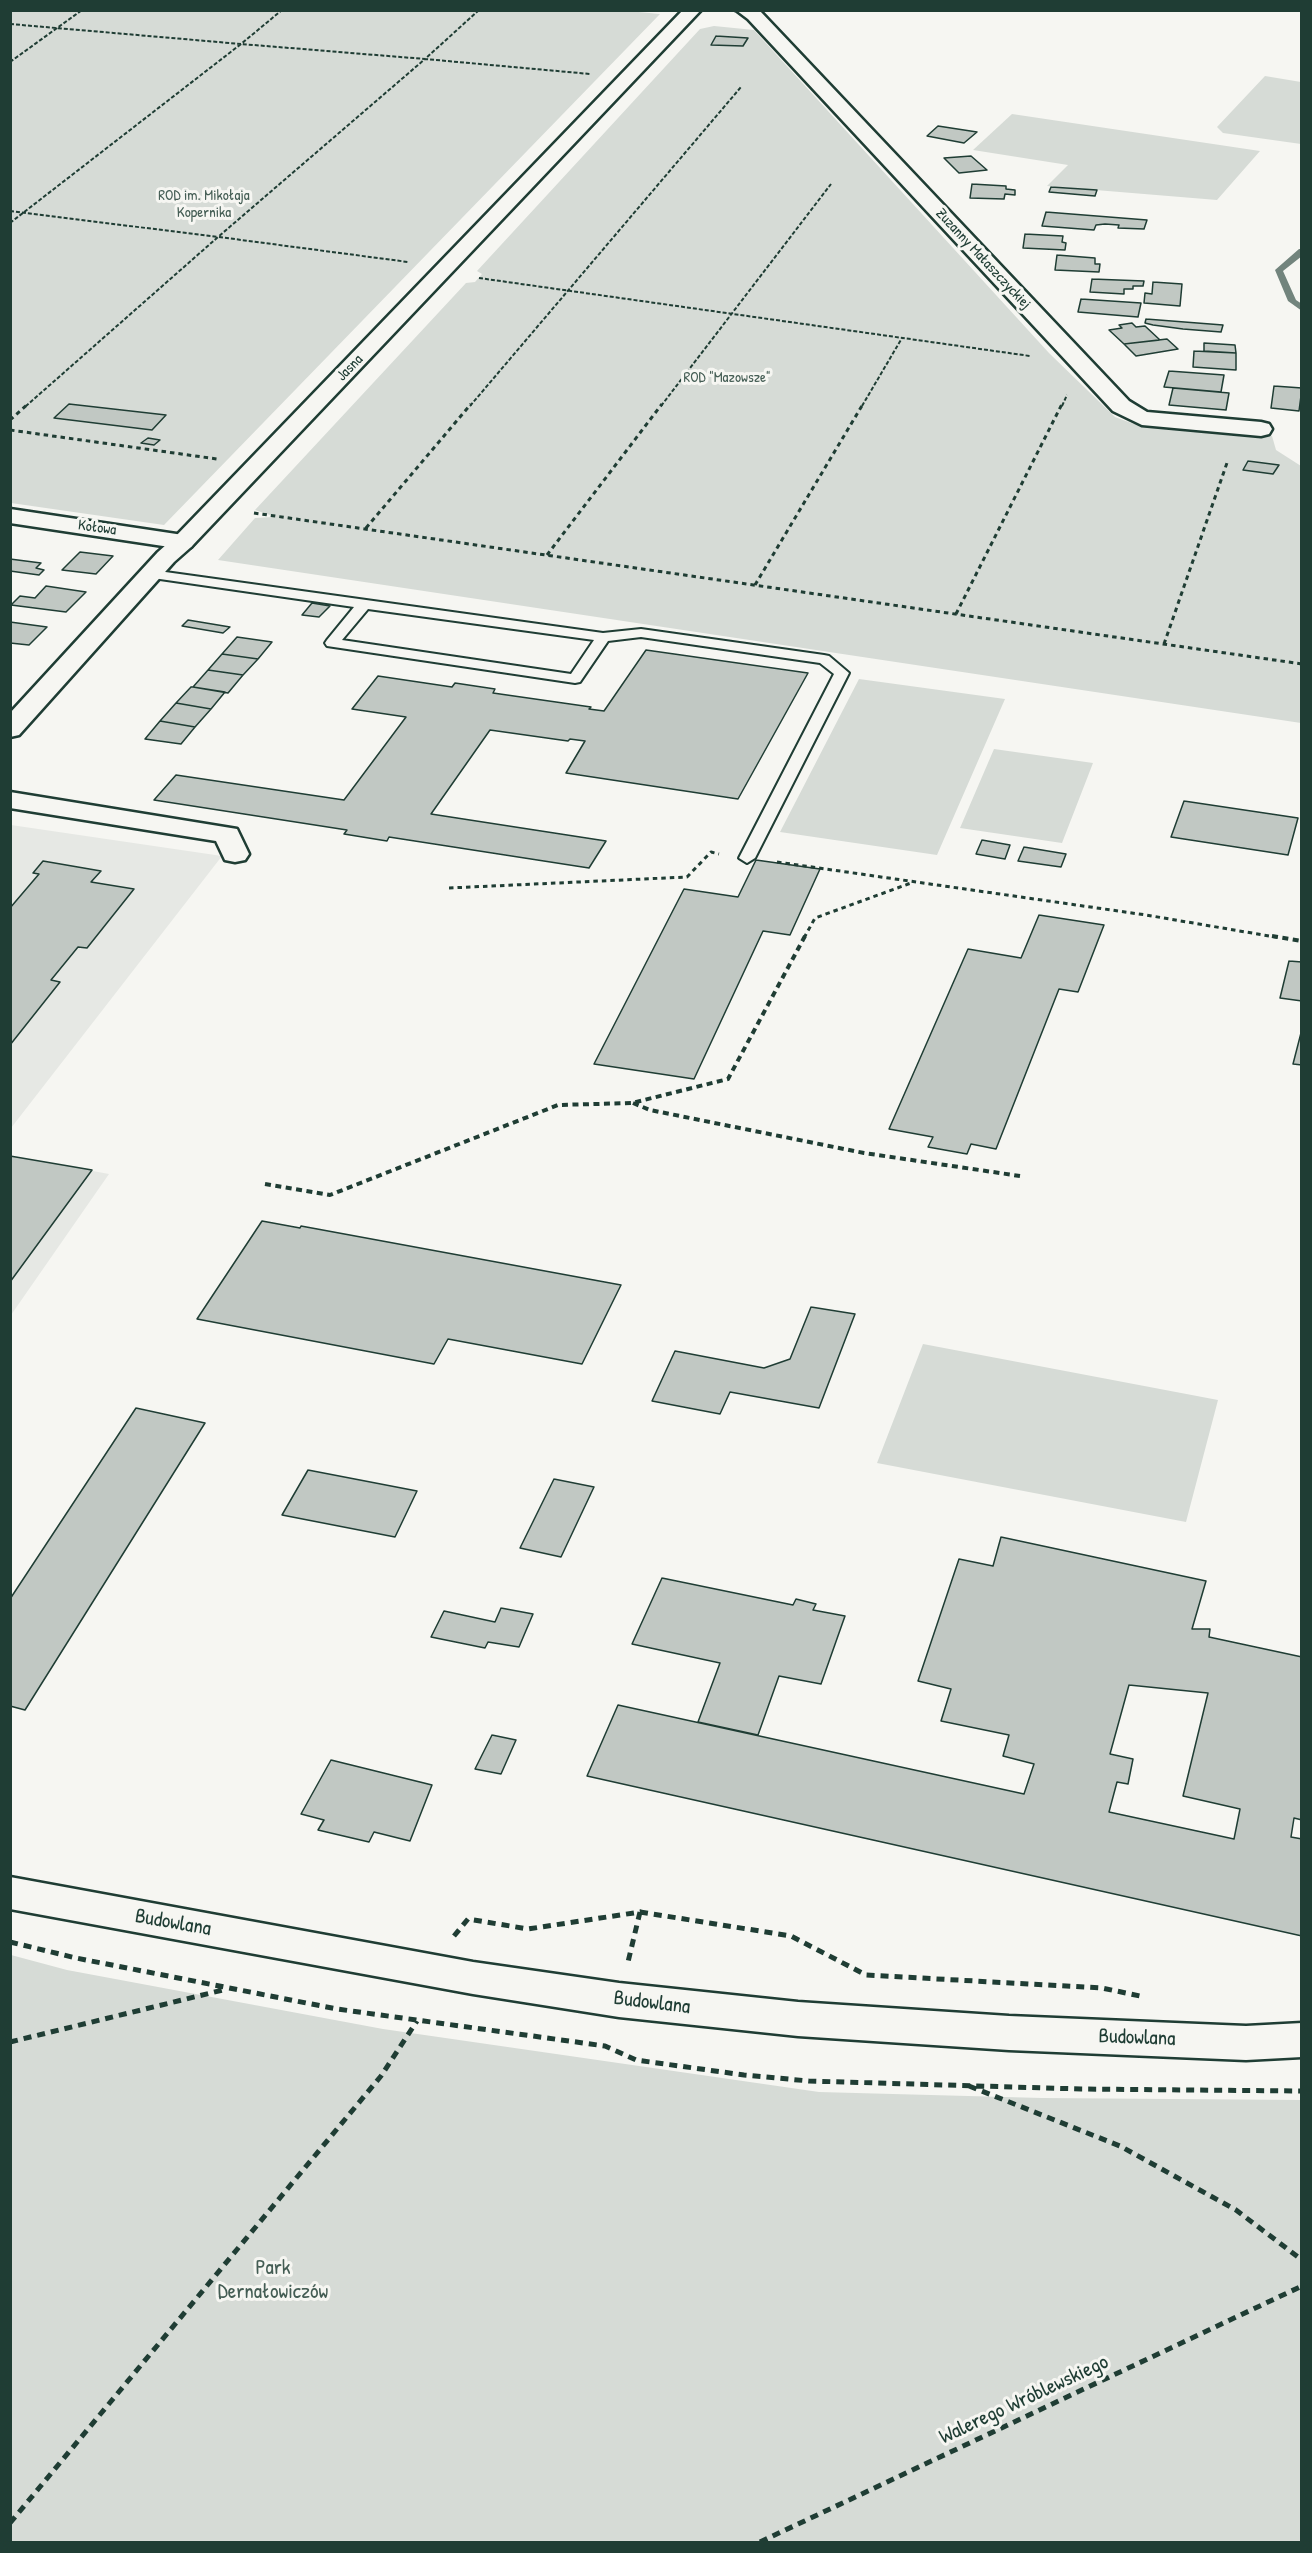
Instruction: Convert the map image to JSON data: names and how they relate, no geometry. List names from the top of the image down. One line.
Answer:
{"streets":{"street":["Zuzanny Małaszczyckiej","Jasna","Kołowa","Budowlana"],"path":["Walerego Wróblewskiego"]},"crossings":[["Jasna","Kołowa"]],"parks":["ROD im. Mikołaja Kopernika","ROD \"Mazowsze\"","Park Dernałowiczów"]}
